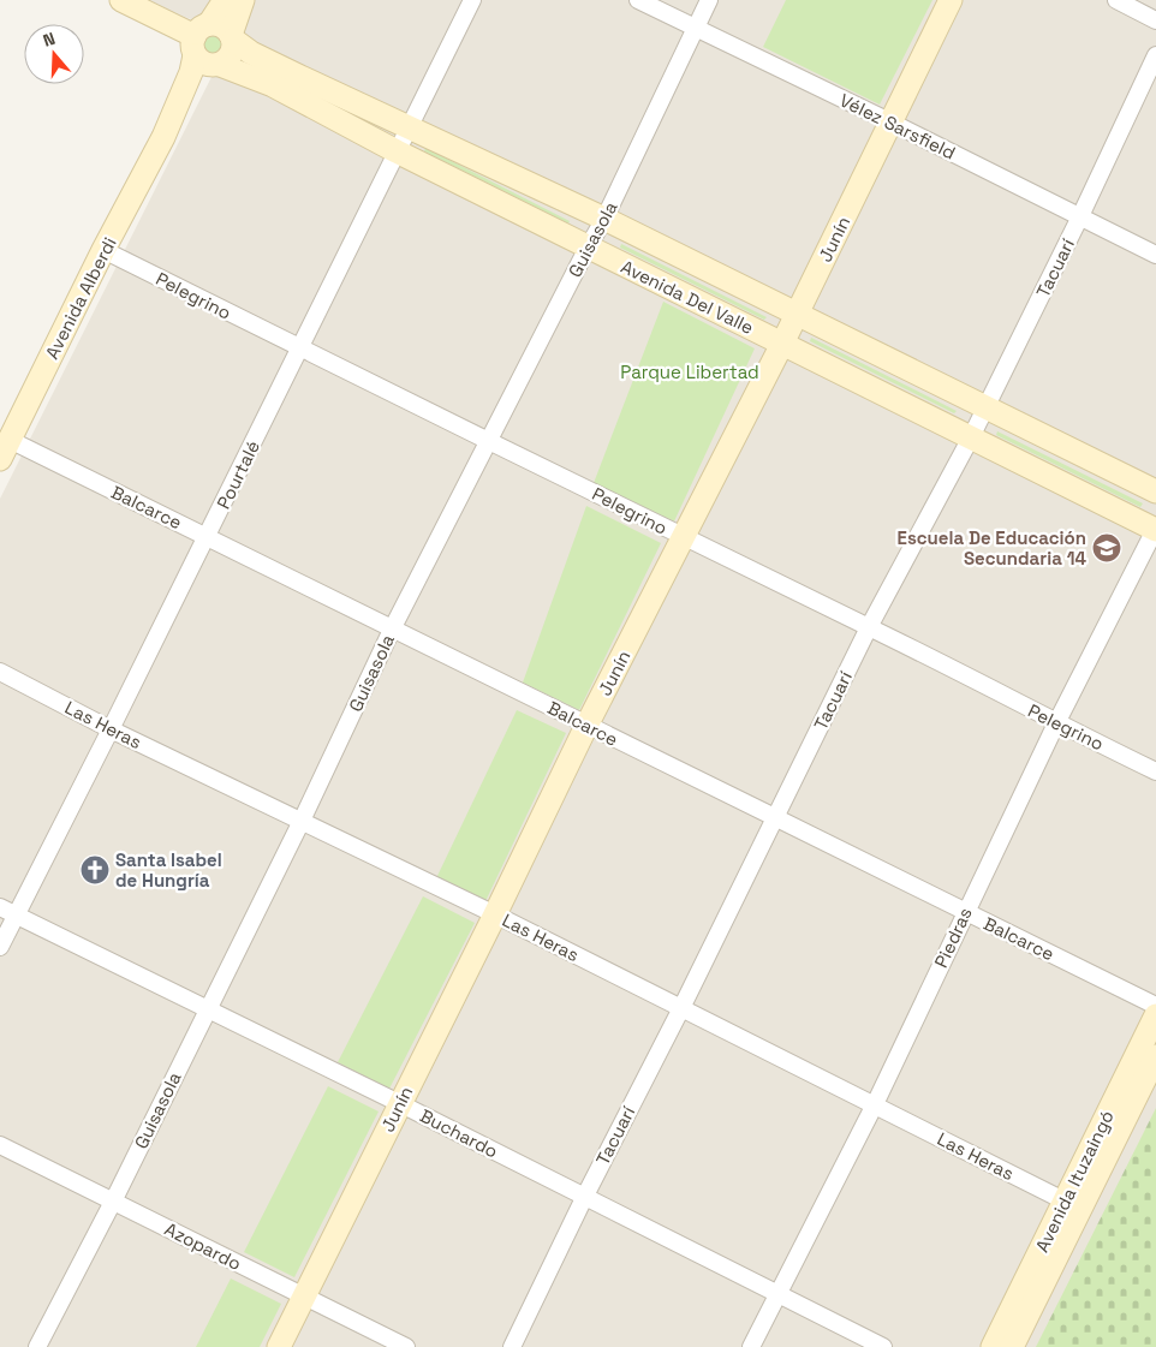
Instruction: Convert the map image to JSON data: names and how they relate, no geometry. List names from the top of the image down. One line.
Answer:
{"streets":{"main road":["Junín","Avenida Del Valle","Avenida Alberdi","Avenida Ituzaingó"],"street":["Vélez Sarsfield","Guisasola","Tacuarí","Pelegrino","Pourtalé","Balcarce","Las Heras","Piedras","Buchardo","Azopardo"]},"crossings":[["Vélez Sarsfield","Guisasola"],["Vélez Sarsfield","Junín"],["Vélez Sarsfield","Tacuarí"],["Guisasola","Pelegrino"],["Guisasola","Avenida Del Valle"],["Guisasola","Balcarce"],["Guisasola","Las Heras"],["Guisasola","Buchardo"],["Guisasola","Azopardo"],["Junín","Pelegrino"],["Junín","Avenida Del Valle"],["Junín","Balcarce"],["Junín","Las Heras"],["Junín","Buchardo"],["Junín","Azopardo"],["Tacuarí","Pelegrino"],["Tacuarí","Avenida Del Valle"],["Tacuarí","Balcarce"],["Tacuarí","Las Heras"],["Tacuarí","Buchardo"],["Pelegrino","Avenida Alberdi"],["Pelegrino","Pourtalé"],["Pelegrino","Piedras"],["Avenida Del Valle","Avenida Alberdi"],["Avenida Del Valle","Pourtalé"],["Avenida Del Valle","Piedras"],["Avenida Alberdi","Balcarce"],["Pourtalé","Balcarce"],["Pourtalé","Las Heras"],["Pourtalé","Buchardo"],["Balcarce","Piedras"],["Las Heras","Piedras"],["Las Heras","Avenida Ituzaingó"],["Piedras","Buchardo"]],"parks":["Parque Libertad"],"places":{"school or university":["Escuela De Educación Secundaria 14"],"church":["Santa Isabel de Hungría"]},"north":"top"}
